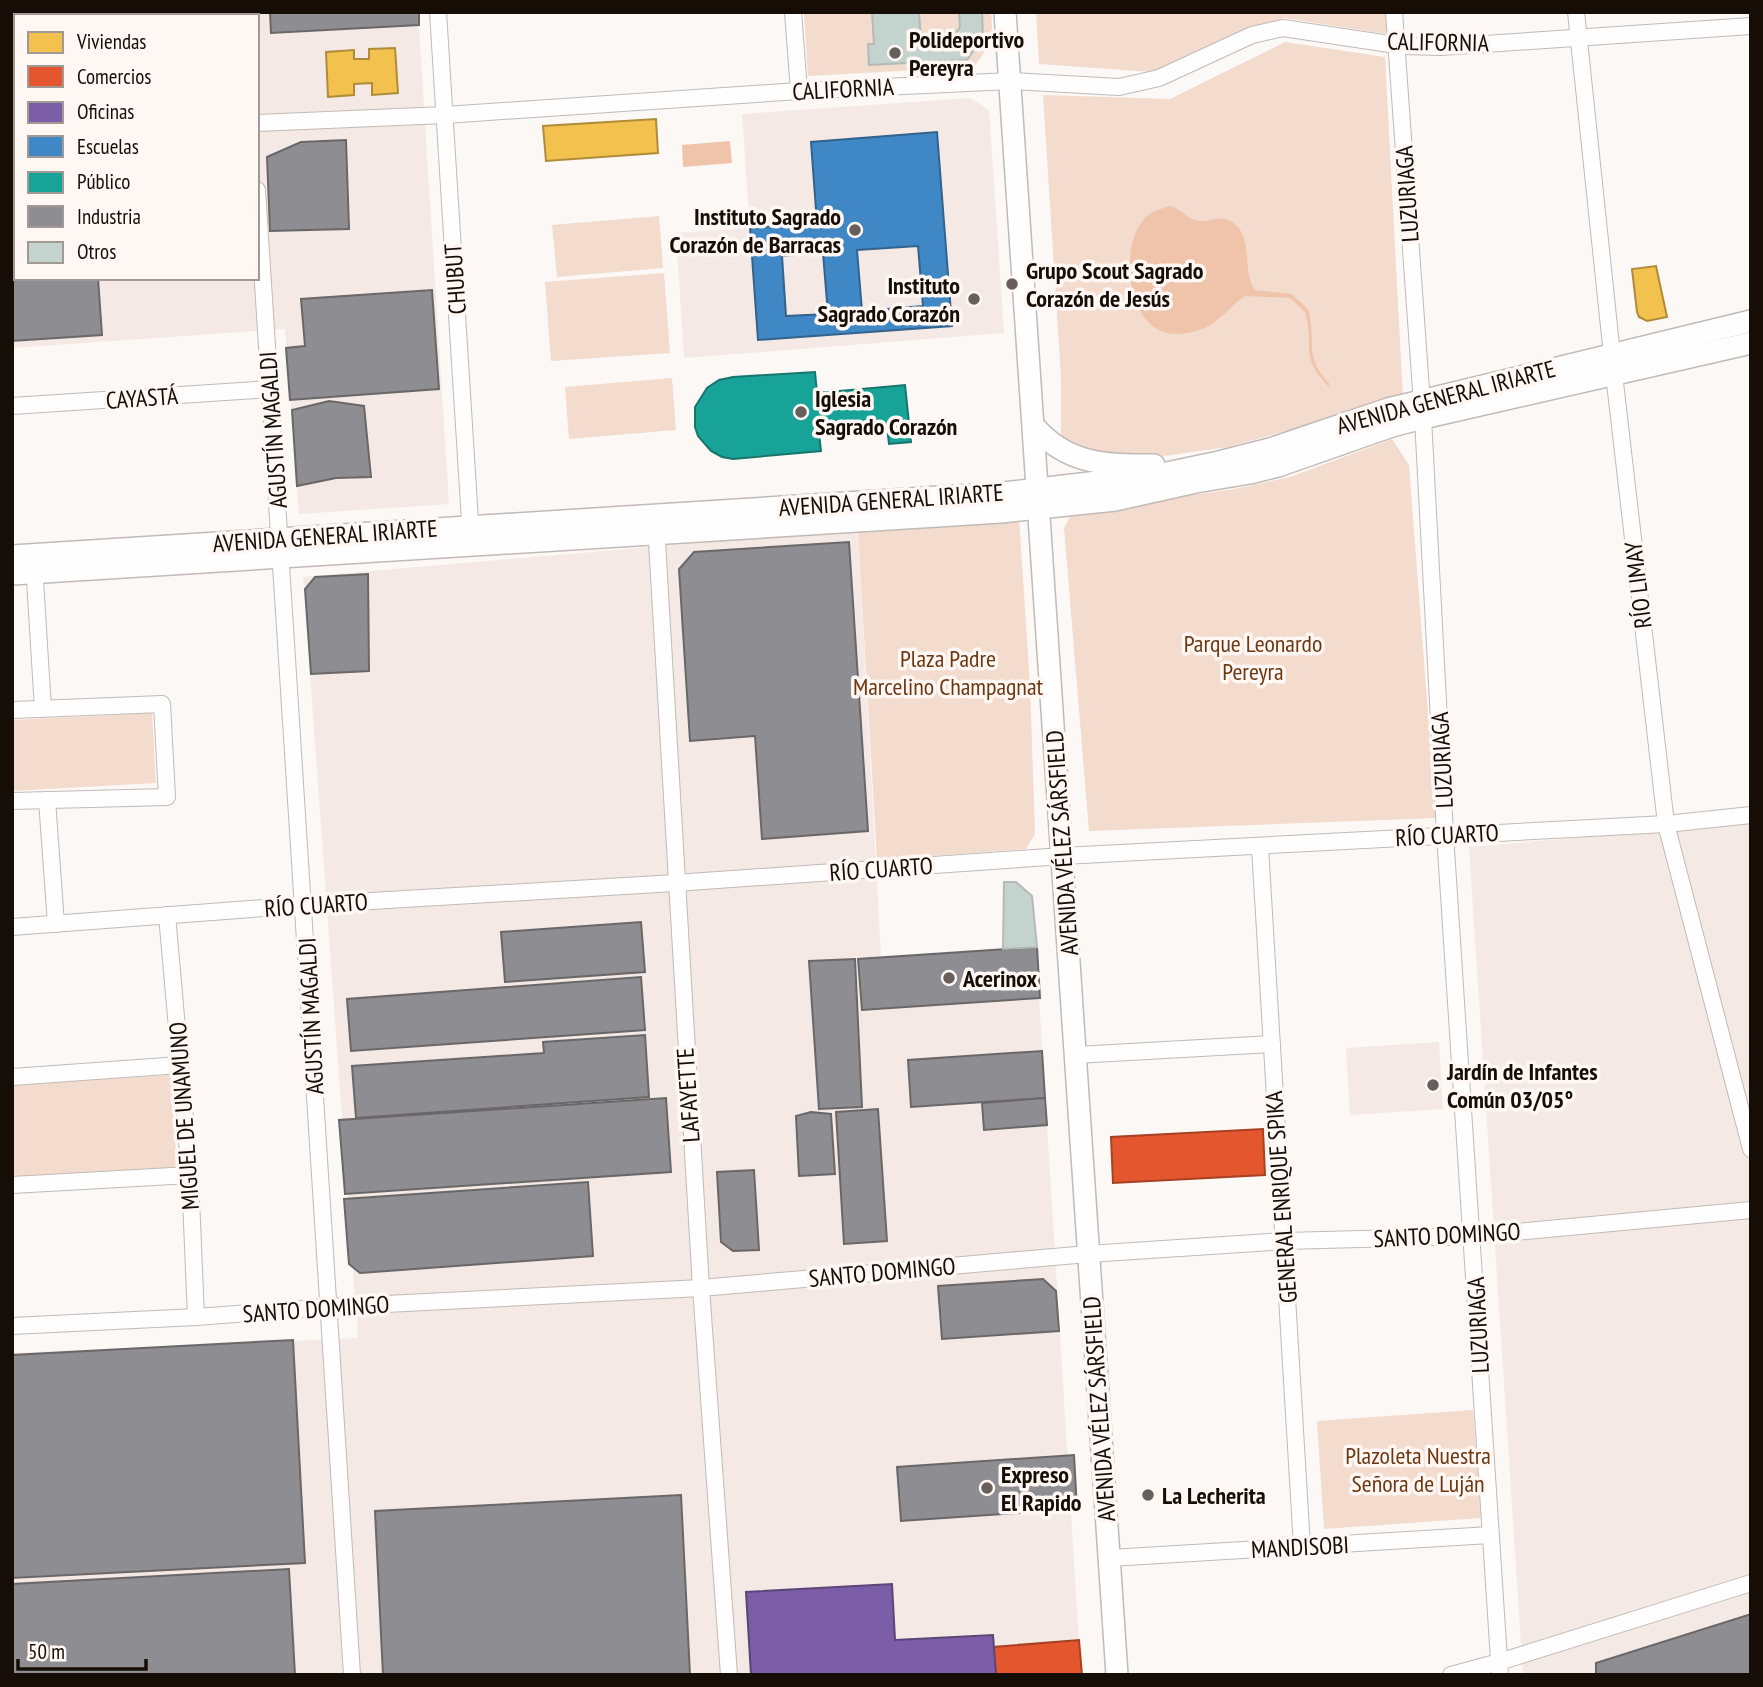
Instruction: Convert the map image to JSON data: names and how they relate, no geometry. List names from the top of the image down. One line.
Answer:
{"streets":{"main road":["AVENIDA GENERAL IRIARTE","AVENIDA VÉLEZ SÁRSFIELD"],"street":["CALIFORNIA","LUZURIAGA","CHUBUT","CAYASTÁ","AGUSTÍN MAGALDI","RÍO LIMAY","RÍO CUARTO","LAFAYETTE","MIGUEL DE UNAMUNO","GENERAL ENRIQUE SPIKA","SANTO DOMINGO","MANDISOBI"]},"crossings":[["CALIFORNIA","LUZURIAGA"],["CALIFORNIA","CHUBUT"],["CALIFORNIA","RÍO LIMAY"],["CALIFORNIA","AVENIDA VÉLEZ SÁRSFIELD"],["LUZURIAGA","AVENIDA GENERAL IRIARTE"],["LUZURIAGA","RÍO CUARTO"],["LUZURIAGA","SANTO DOMINGO"],["LUZURIAGA","MANDISOBI"],["CHUBUT","AVENIDA GENERAL IRIARTE"],["AVENIDA GENERAL IRIARTE","AGUSTÍN MAGALDI"],["AVENIDA GENERAL IRIARTE","RÍO LIMAY"],["AVENIDA GENERAL IRIARTE","AVENIDA VÉLEZ SÁRSFIELD"],["AVENIDA GENERAL IRIARTE","LAFAYETTE"],["CAYASTÁ","AGUSTÍN MAGALDI"],["AGUSTÍN MAGALDI","RÍO CUARTO"],["AGUSTÍN MAGALDI","SANTO DOMINGO"],["RÍO LIMAY","RÍO CUARTO"],["RÍO CUARTO","AVENIDA VÉLEZ SÁRSFIELD"],["RÍO CUARTO","LAFAYETTE"],["RÍO CUARTO","MIGUEL DE UNAMUNO"],["RÍO CUARTO","GENERAL ENRIQUE SPIKA"],["AVENIDA VÉLEZ SÁRSFIELD","SANTO DOMINGO"],["AVENIDA VÉLEZ SÁRSFIELD","MANDISOBI"],["LAFAYETTE","SANTO DOMINGO"],["MIGUEL DE UNAMUNO","SANTO DOMINGO"],["GENERAL ENRIQUE SPIKA","SANTO DOMINGO"],["GENERAL ENRIQUE SPIKA","MANDISOBI"]],"parks":["Parque Leonardo Pereyra","Plaza Padre Marcelino Champagnat","Plazoleta Nuestra Señora de Luján"],"places":["Polideportivo Pereyra","Instituto Sagrado Corazón de Barracas","Grupo Scout Sagrado Corazón de Jesús","Instituto Sagrado Corazón","Iglesia Sagrado Corazón","Acerinox","Jardín de Infantes Común 03/05°","Expreso El Rapido","La Lecherita"],"legend":["Viviendas","Comercios","Oficinas","Escuelas","Público","Industria","Otros"],"scale_bar":"50 m"}
